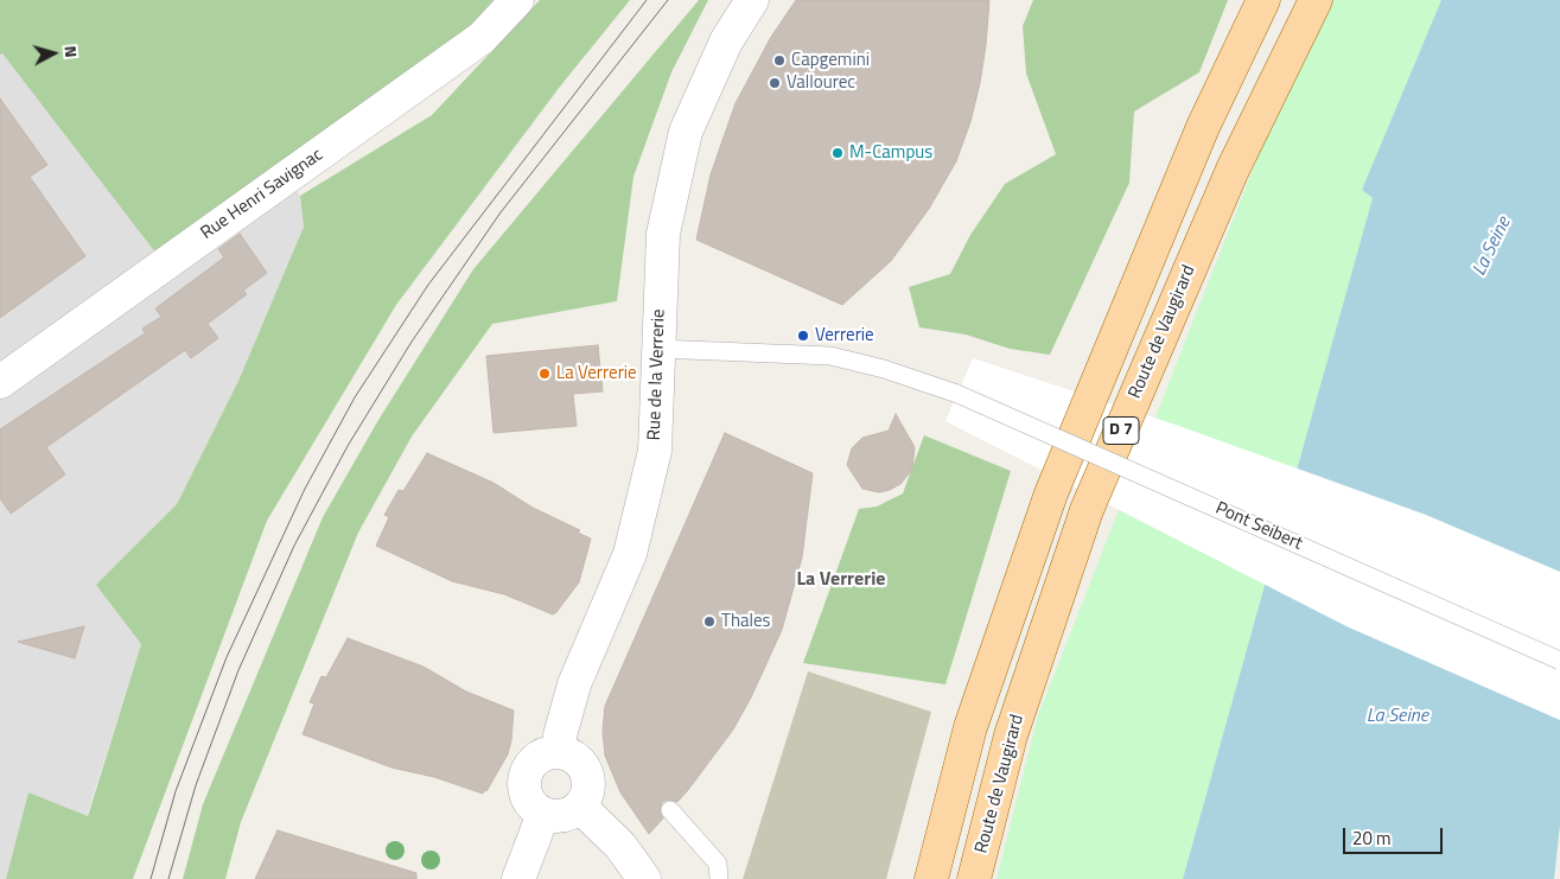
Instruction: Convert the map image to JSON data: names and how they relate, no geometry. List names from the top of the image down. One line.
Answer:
{"streets":{"main road":["Route de Vaugirard","D 7"],"street":["Rue Henri Savignac","Rue de la Verrerie"],"lane":["Pont Seibert"]},"crossings":[["Rue de la Verrerie","Pont Seibert"]],"districts":["La Verrerie"],"water":["La Seine"],"places":["Capgemini","Vallourec","M-Campus","Verrerie","La Verrerie","Thales"],"scale_bar":"20 m","north":"right"}
